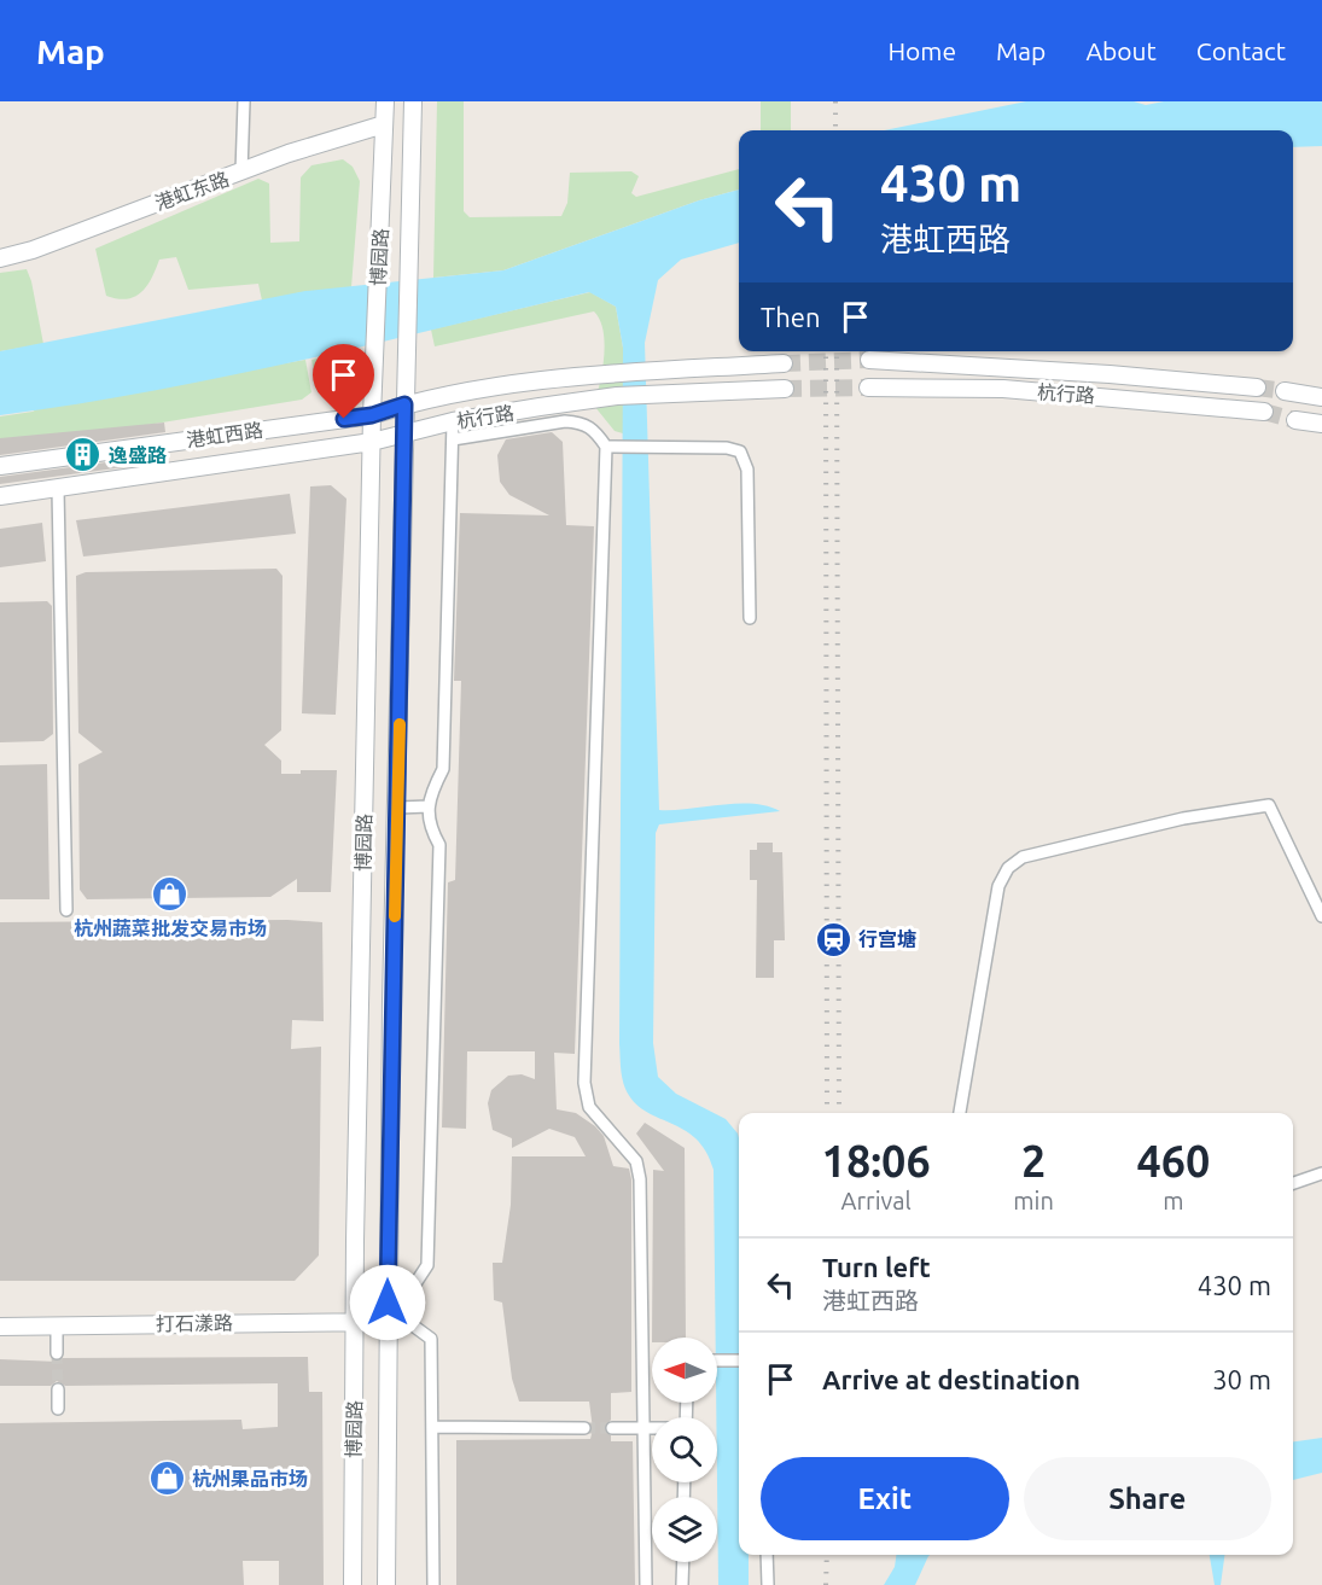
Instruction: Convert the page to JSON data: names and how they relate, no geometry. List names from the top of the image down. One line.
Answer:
{"streets":{"main road":["港虹东路","博园路","杭行路","港虹西路","打石漾路"]},"crossings":[["港虹东路","博园路"],["博园路","杭行路"],["博园路","港虹西路"],["博园路","打石漾路"],["杭行路","港虹西路"]],"places":{"building":["逸盛路"],"shop":["杭州蔬菜批发交易市场","杭州果品市场"],"station":["行宫塘"]},"north":"left","page":{"header":"Map","nav":["Home","Map","About","Contact"],"turn":["430 m","港虹西路"],"then":"Then","eta":["18:06","Arrival","2","min","460","m"],"list":[{"name":"Turn left","note":"港虹西路","value":"430 m"},{"name":"Arrive at destination","value":"30 m"}],"buttons":["Exit","Share"]}}
